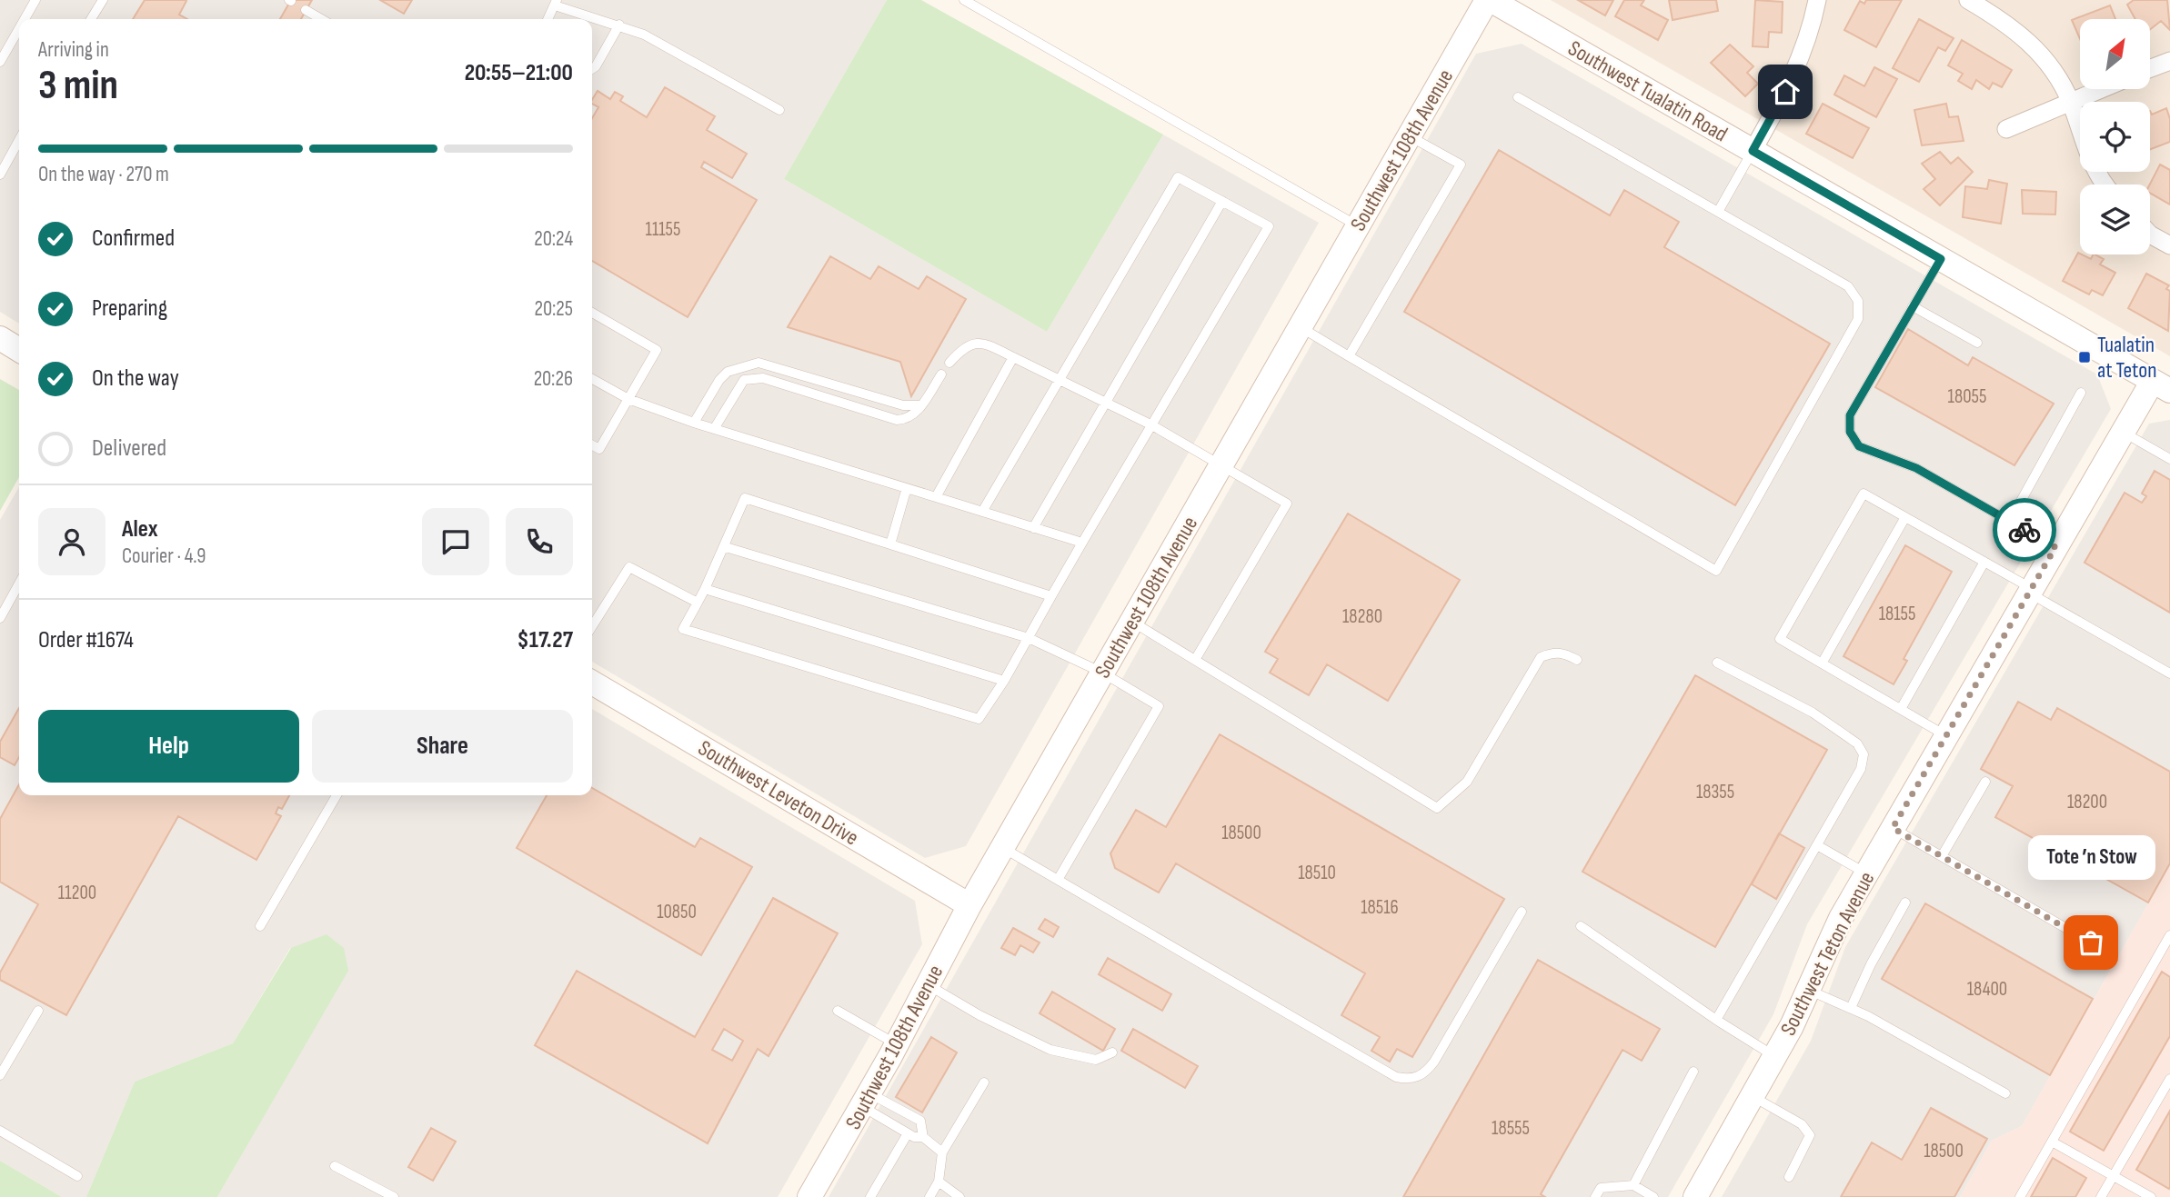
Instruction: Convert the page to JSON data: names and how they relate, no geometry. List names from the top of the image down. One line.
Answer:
{"streets":{"street":["Southwest Tualatin Road","Southwest 108th Avenue","Southwest Leveton Drive","Southwest Teton Avenue"]},"crossings":[["Southwest Tualatin Road","Southwest 108th Avenue"],["Southwest Tualatin Road","Southwest Teton Avenue"],["Southwest 108th Avenue","Southwest Leveton Drive"]],"places":{"transit":["Tualatin at Teton"],"other":["Tote ’n Stow"]},"house_numbers":["11155","18055","18155","18280","18355","18200","18500","18510","11200","18516","10850","18400","18555","18500"],"north":"top right","page":{"heading":["3 min","Arriving in","20:55–21:00"],"panel":["Alex","Courier · 4.9","Order #1674","$17.27"],"bar":"On the way · 270 m","list":[["Confirmed","20:24"],["Preparing","20:25"],["On the way","20:26"],"Delivered"],"buttons":["Help","Share"],"bubble":"Tote ’n Stow"}}
